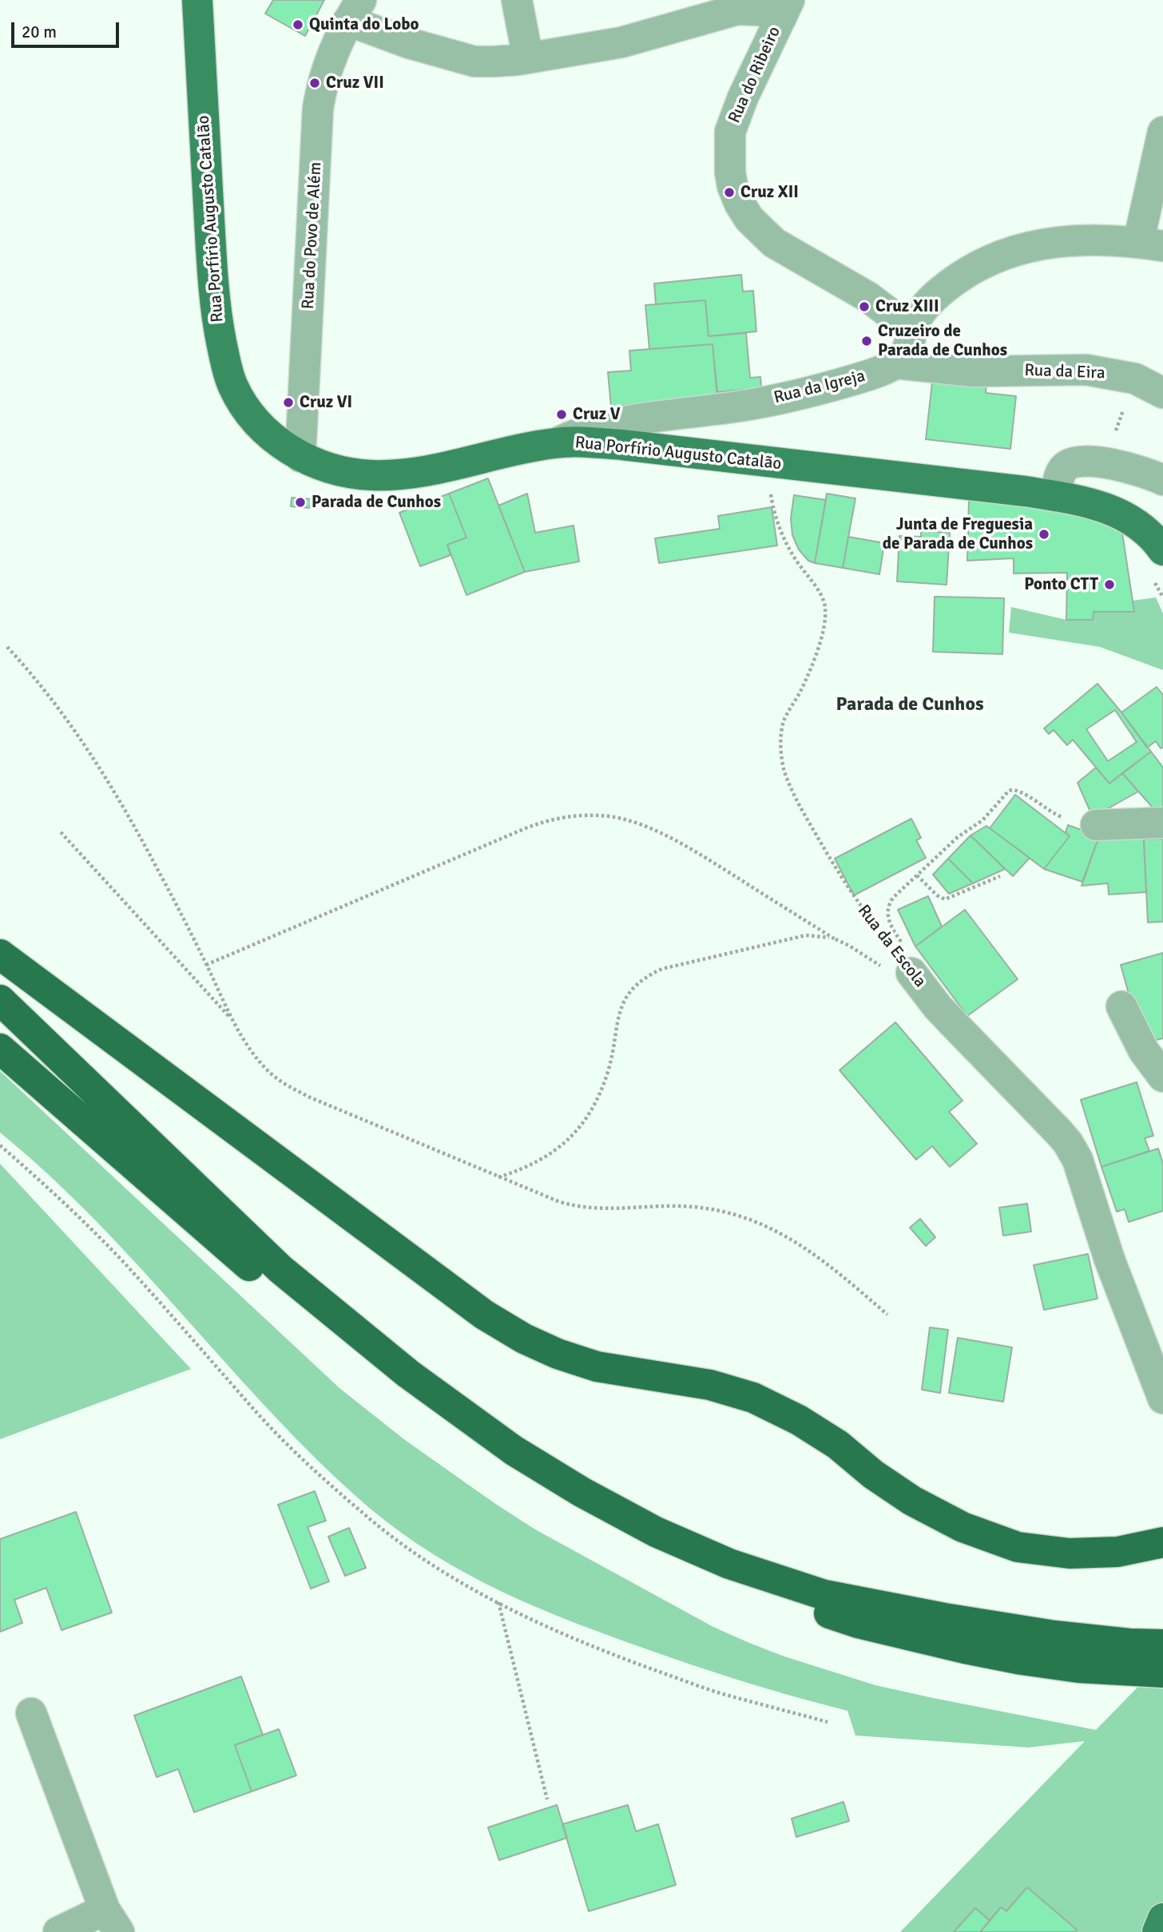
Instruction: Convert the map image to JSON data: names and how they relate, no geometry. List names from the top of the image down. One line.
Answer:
{"streets":{"main road":["Rua Porfírio Augusto Catalão"],"street":["Rua do Ribeiro","Rua do Povo de Além","Rua da Eira","Rua da Igreja","Rua da Escola"]},"crossings":[["Rua do Ribeiro","Rua do Povo de Além"],["Rua Porfírio Augusto Catalão","Rua do Povo de Além"],["Rua Porfírio Augusto Catalão","Rua da Igreja"],["Rua Porfírio Augusto Catalão","Rua da Escola"],["Rua da Eira","Rua da Igreja"]],"districts":["Parada de Cunhos"],"places":["Quinta do Lobo","Cruz VII","Cruz XII","Cruz XIII","Cruzeiro de Parada de Cunhos","Cruz VI","Cruz V","Parada de Cunhos","Junta de Freguesia de Parada de Cunhos","Ponto CTT"],"scale_bar":"20 m"}
